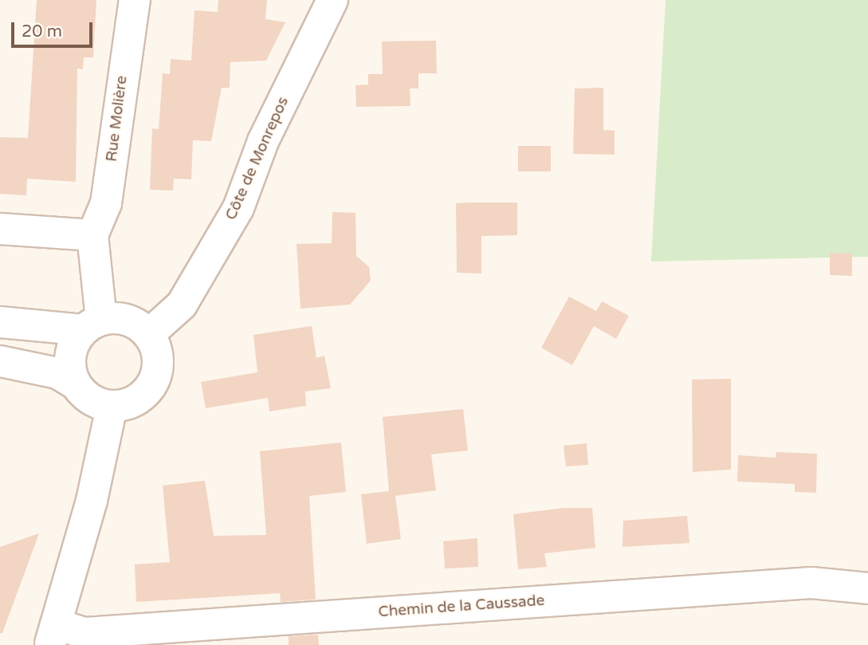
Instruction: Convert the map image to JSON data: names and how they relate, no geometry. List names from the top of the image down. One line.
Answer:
{"streets":{"street":["Rue Molière","Côte de Monrepos","Chemin de la Caussade"]},"crossings":[["Rue Molière","Côte de Monrepos"]],"scale_bar":"20 m"}
